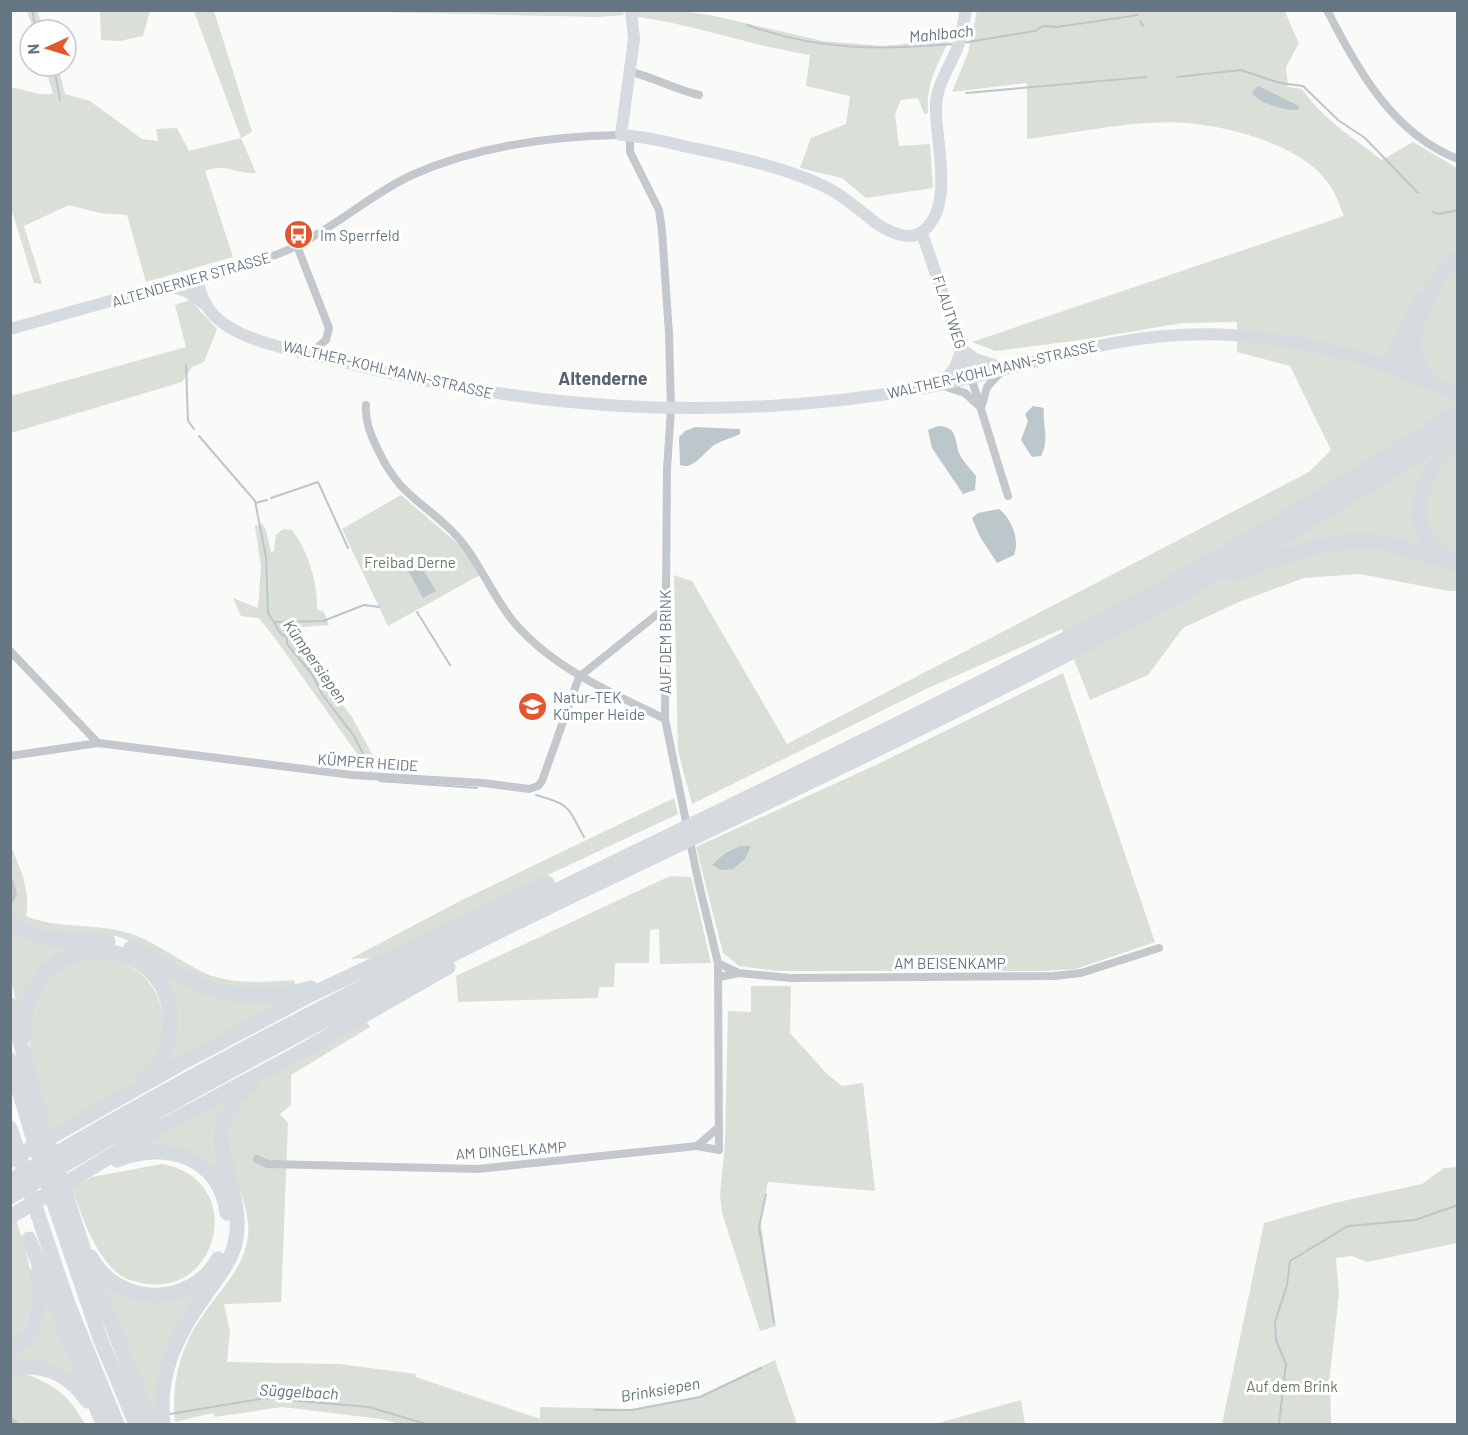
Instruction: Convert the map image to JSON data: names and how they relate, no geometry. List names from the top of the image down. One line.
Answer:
{"streets":{"main road":["ALTENDERNER STRASSE","FLAUTWEG","WALTHER-KOHLMANN-STRASSE","AUF DEM BRINK"],"street":["KÜMPER HEIDE","AM BEISENKAMP","AM DINGELKAMP"]},"crossings":[["ALTENDERNER STRASSE","FLAUTWEG"],["ALTENDERNER STRASSE","WALTHER-KOHLMANN-STRASSE"],["ALTENDERNER STRASSE","AUF DEM BRINK"],["FLAUTWEG","WALTHER-KOHLMANN-STRASSE"],["WALTHER-KOHLMANN-STRASSE","AUF DEM BRINK"],["AUF DEM BRINK","AM BEISENKAMP"],["AUF DEM BRINK","AM DINGELKAMP"]],"districts":["Altenderne"],"water":["Mahlbach","Kümpersiepen","Brinksiepen","Süggelbach"],"parks":["Freibad Derne","Auf dem Brink"],"places":{"bus stop":["Im Sperrfeld"],"school or university":["Natur-TEK Kümper Heide"]},"north":"left"}
